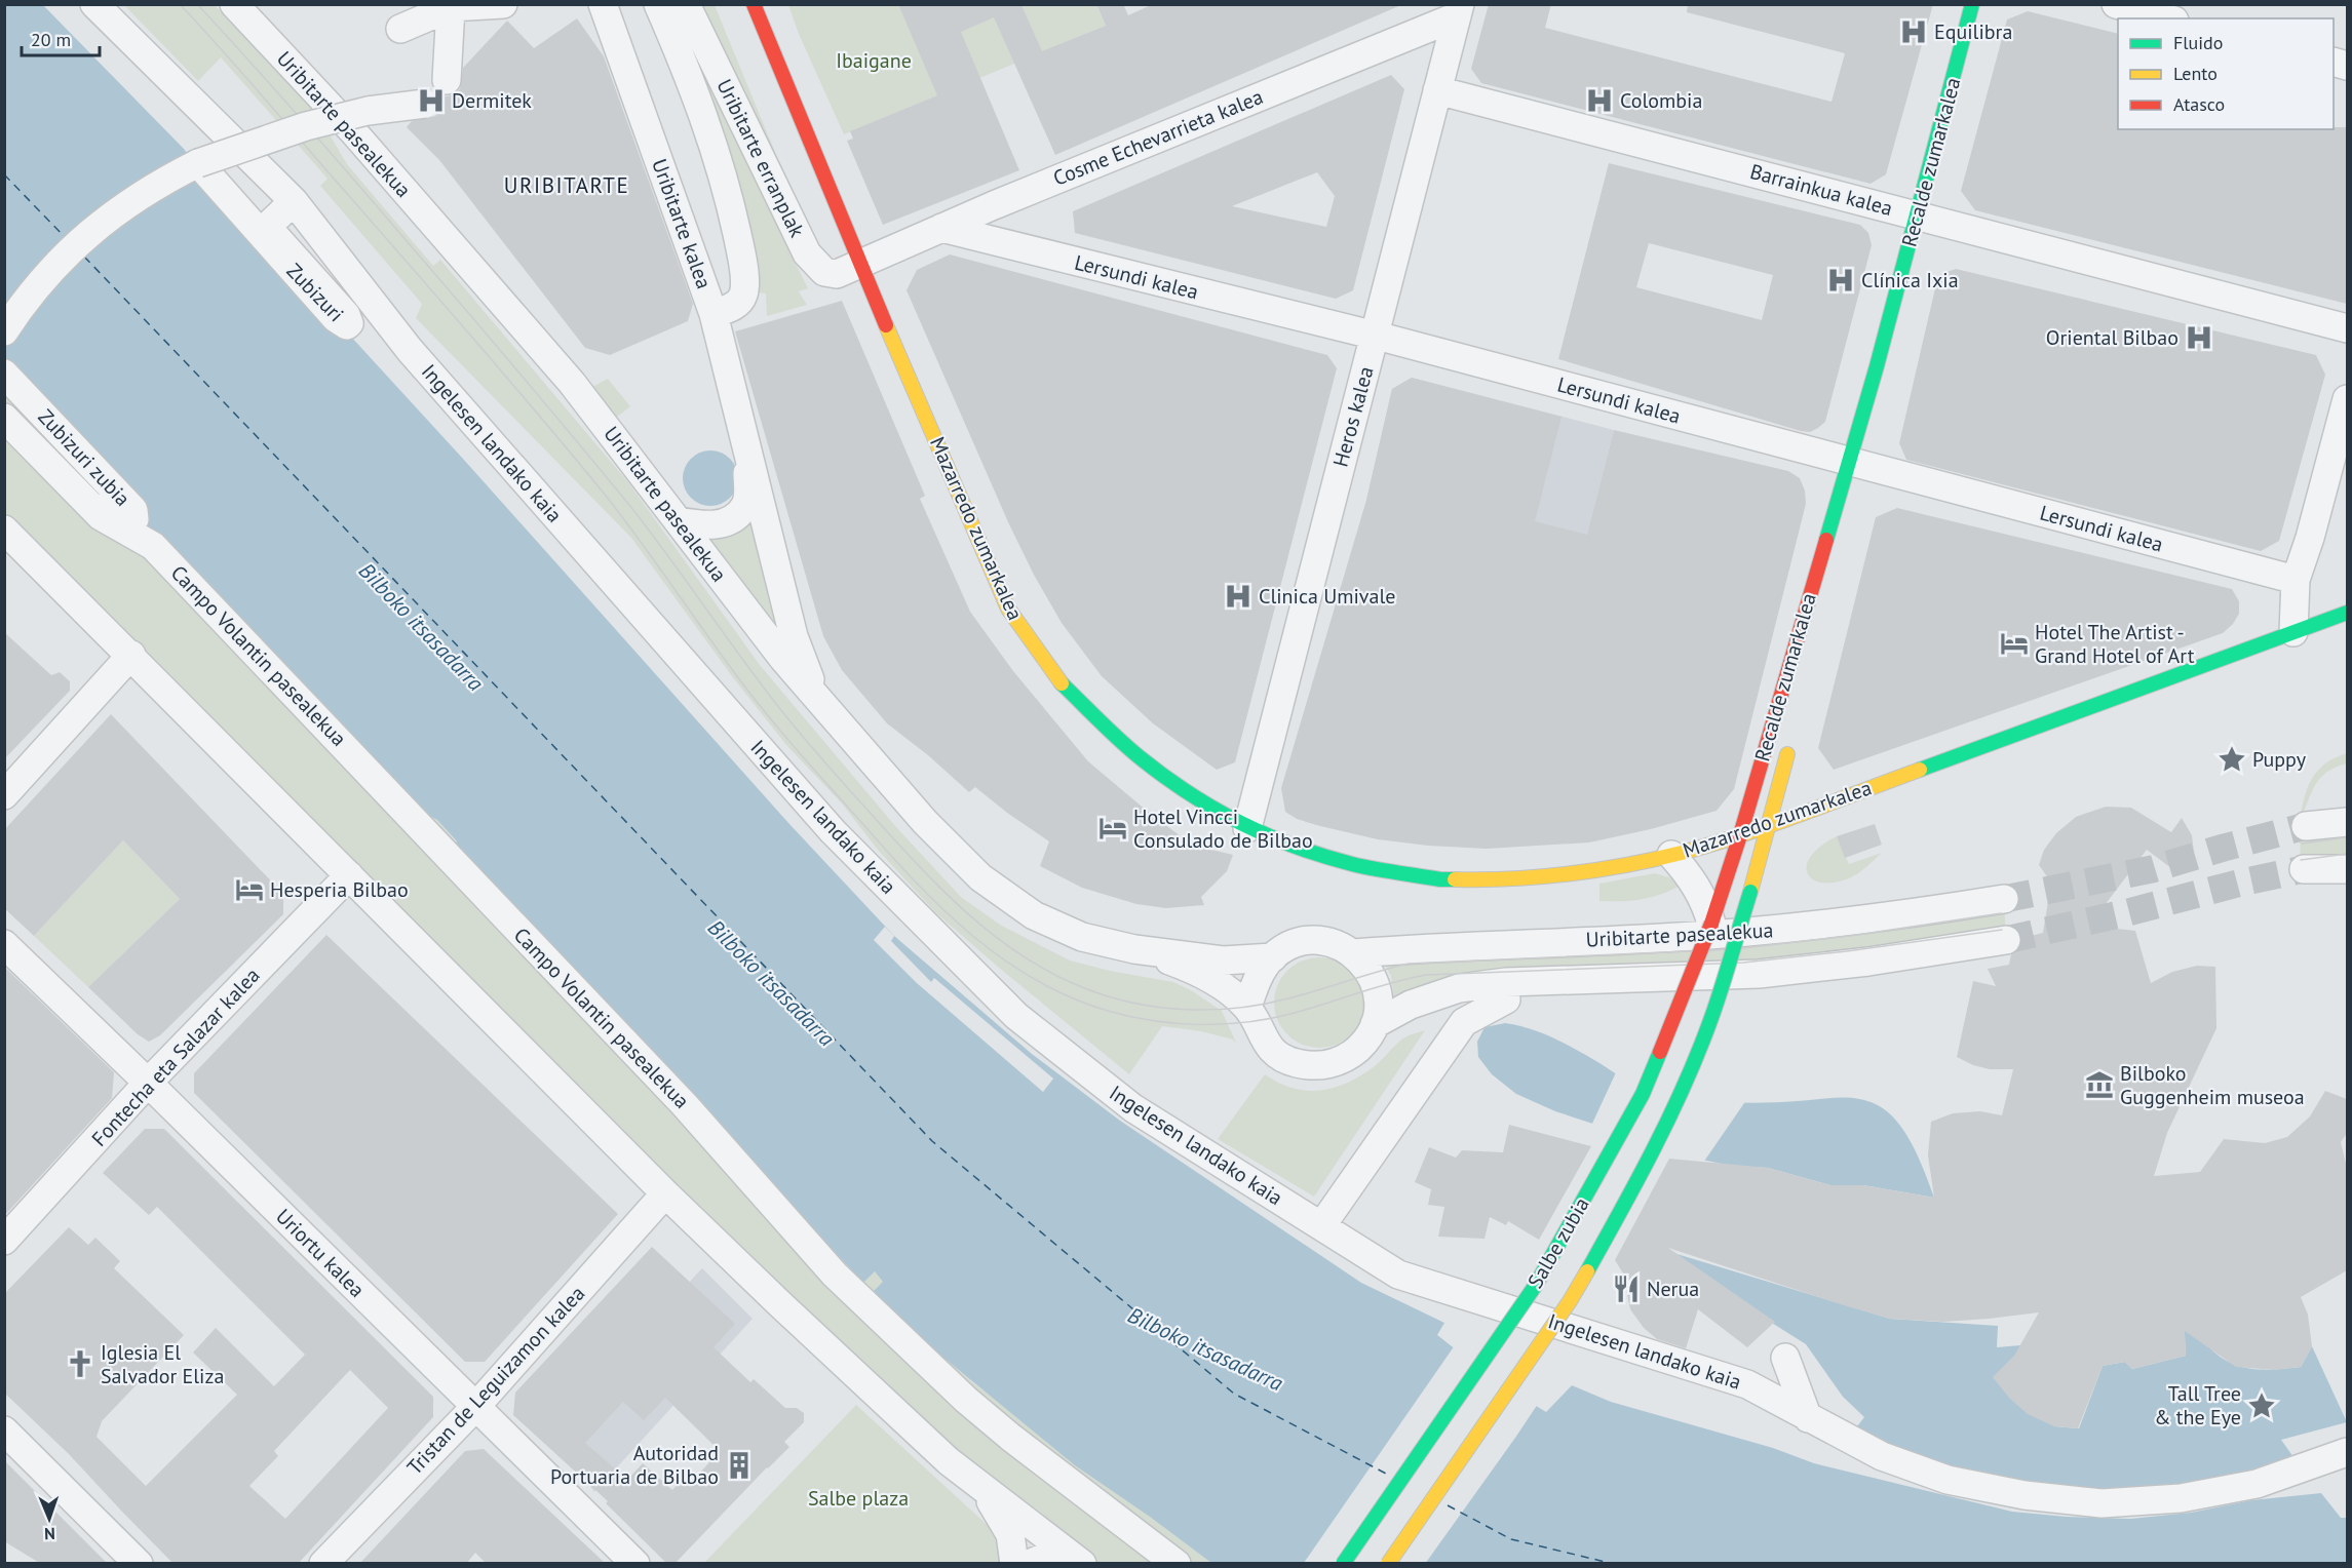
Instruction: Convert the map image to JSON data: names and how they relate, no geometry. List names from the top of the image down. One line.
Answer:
{"streets":{"main road":["Recalde zumarkalea","Mazarredo zumarkalea","Salbe zubia"],"street":["Uribitarte pasealekua","Cosme Echevarrieta kalea","Uribitarte erranplak","Barrainkua kalea","Uribitarte kalea","Lersundi kalea","Zubizuri","Heros kalea","Ingelesen landako kaia","Zubizuri zubia","Campo Volantin pasealekua","Fontecha eta Salazar kalea","Uriortu kalea","Tristan de Leguizamon kalea"]},"crossings":[["Uribitarte pasealekua","Uribitarte kalea"],["Cosme Echevarrieta kalea","Uribitarte erranplak"],["Cosme Echevarrieta kalea","Lersundi kalea"],["Cosme Echevarrieta kalea","Heros kalea"],["Cosme Echevarrieta kalea","Mazarredo zumarkalea"],["Uribitarte erranplak","Uribitarte kalea"],["Uribitarte erranplak","Mazarredo zumarkalea"],["Recalde zumarkalea","Barrainkua kalea"],["Recalde zumarkalea","Lersundi kalea"],["Recalde zumarkalea","Mazarredo zumarkalea"],["Recalde zumarkalea","Salbe zubia"],["Barrainkua kalea","Heros kalea"],["Lersundi kalea","Heros kalea"],["Zubizuri","Ingelesen landako kaia"],["Heros kalea","Mazarredo zumarkalea"],["Zubizuri zubia","Campo Volantin pasealekua"],["Fontecha eta Salazar kalea","Uriortu kalea"],["Uriortu kalea","Tristan de Leguizamon kalea"]],"districts":["URIBITARTE"],"water":["Bilboko itsasadarra"],"parks":["Ibaigane","Salbe plaza"],"places":{"hospital":["Equilibra","Dermitek","Colombia","Clínica Ixia","Oriental Bilbao","Clinica Umivale"],"hotel":["Hotel The Artist - Grand Hotel of Art","Hotel Vincci Consulado de Bilbao","Hesperia Bilbao"],"place":["Puppy","Tall Tree & the Eye"],"museum":["Bilboko Guggenheim museoa"],"restaurant":["Nerua"],"church":["Iglesia El Salvador Eliza"],"building":["Autoridad Portuaria de Bilbao"]},"legend":["Fluido","Lento","Atasco"],"scale_bar":"20 m","north":"bottom"}
